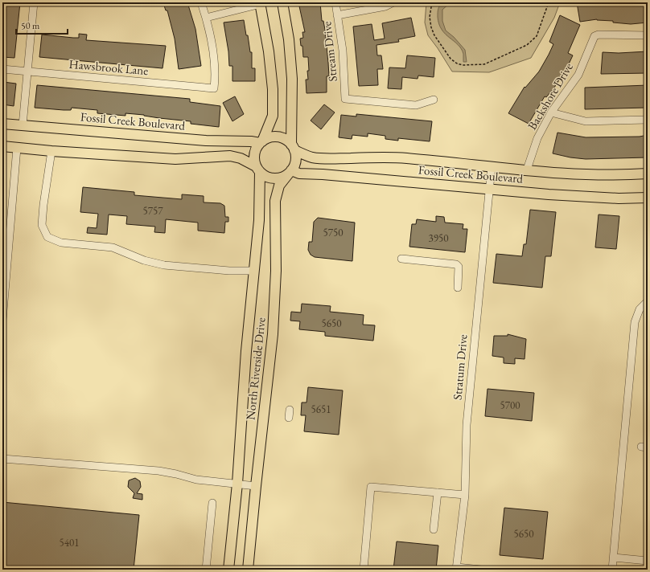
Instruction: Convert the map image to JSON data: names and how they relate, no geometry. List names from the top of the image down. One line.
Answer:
{"streets":{"main road":["Fossil Creek Boulevard","North Riverside Drive"],"street":["Stream Drive","Hawsbrook Lane","Backshore Drive","Stratum Drive"]},"crossings":[["Backshore Drive","Fossil Creek Boulevard"],["Fossil Creek Boulevard","Stratum Drive"],["Fossil Creek Boulevard","North Riverside Drive"]],"house_numbers":["5757","5750","3950","5650","5700","5651","5650","5401"],"scale_bar":"50 m"}
